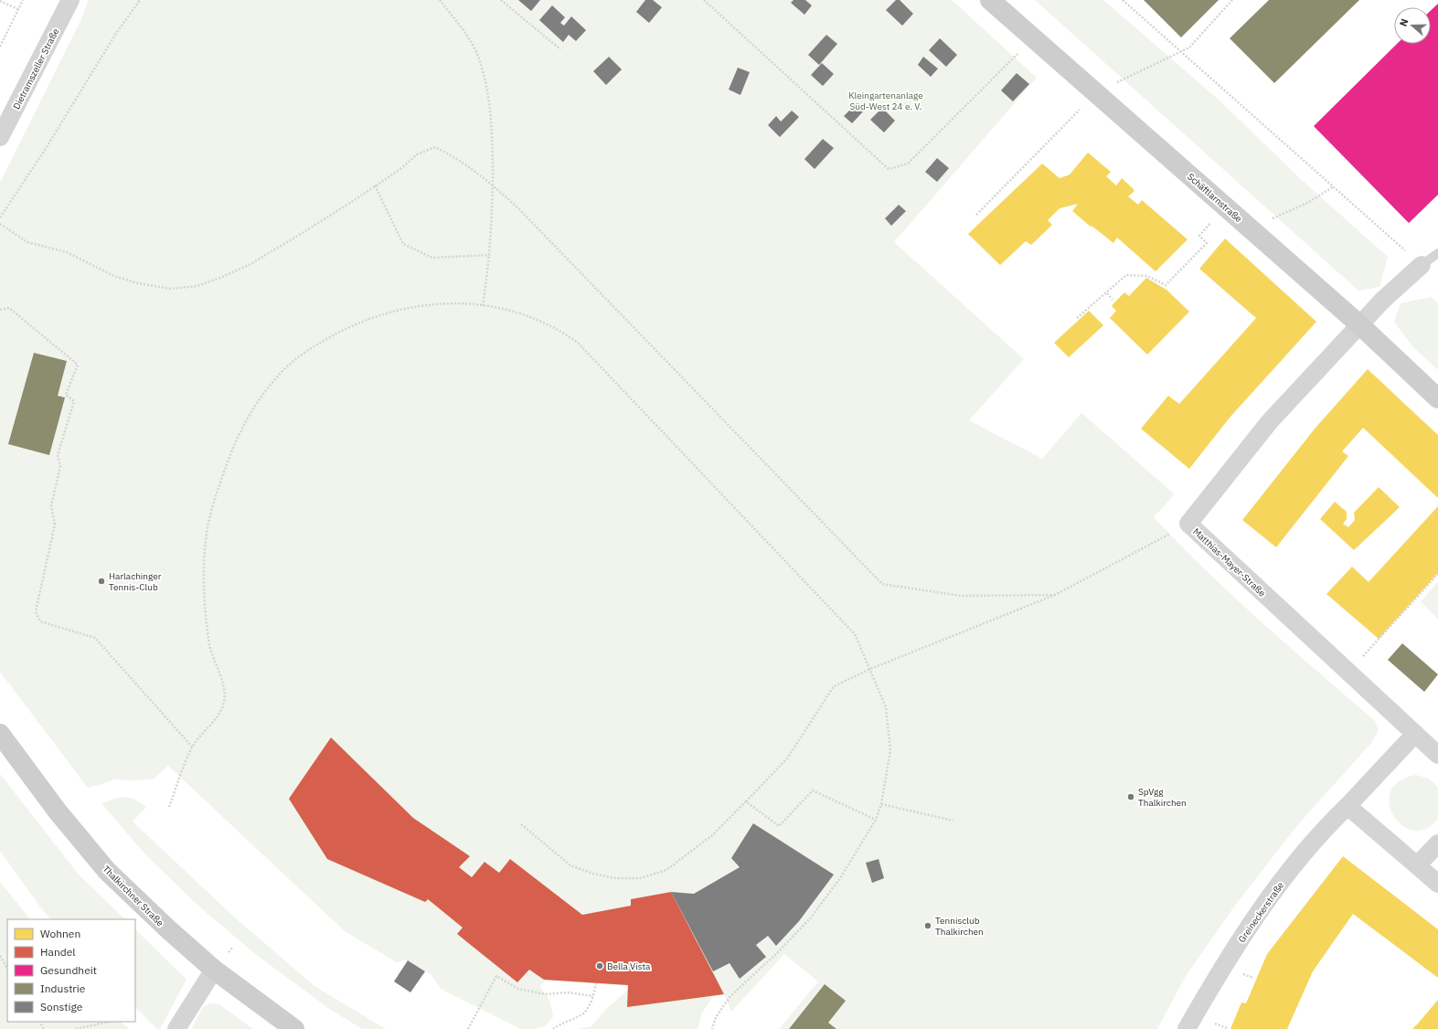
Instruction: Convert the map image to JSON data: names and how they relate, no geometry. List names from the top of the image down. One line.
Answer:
{"streets":{"street":["Dietramszeller Straße","Schäftlarnstraße","Matthias-Mayer-Straße","Thalkirchner Straße","Greineckerstraße"]},"crossings":[["Schäftlarnstraße","Matthias-Mayer-Straße"],["Matthias-Mayer-Straße","Greineckerstraße"]],"parks":["Kleingartenanlage Süd-West 24 e. V."],"places":["Harlachinger Tennis-Club","SpVgg Thalkirchen","Tennisclub Thalkirchen","Bella Vista"],"legend":["Wohnen","Handel","Gesundheit","Industrie","Sonstige"],"north":"left"}
